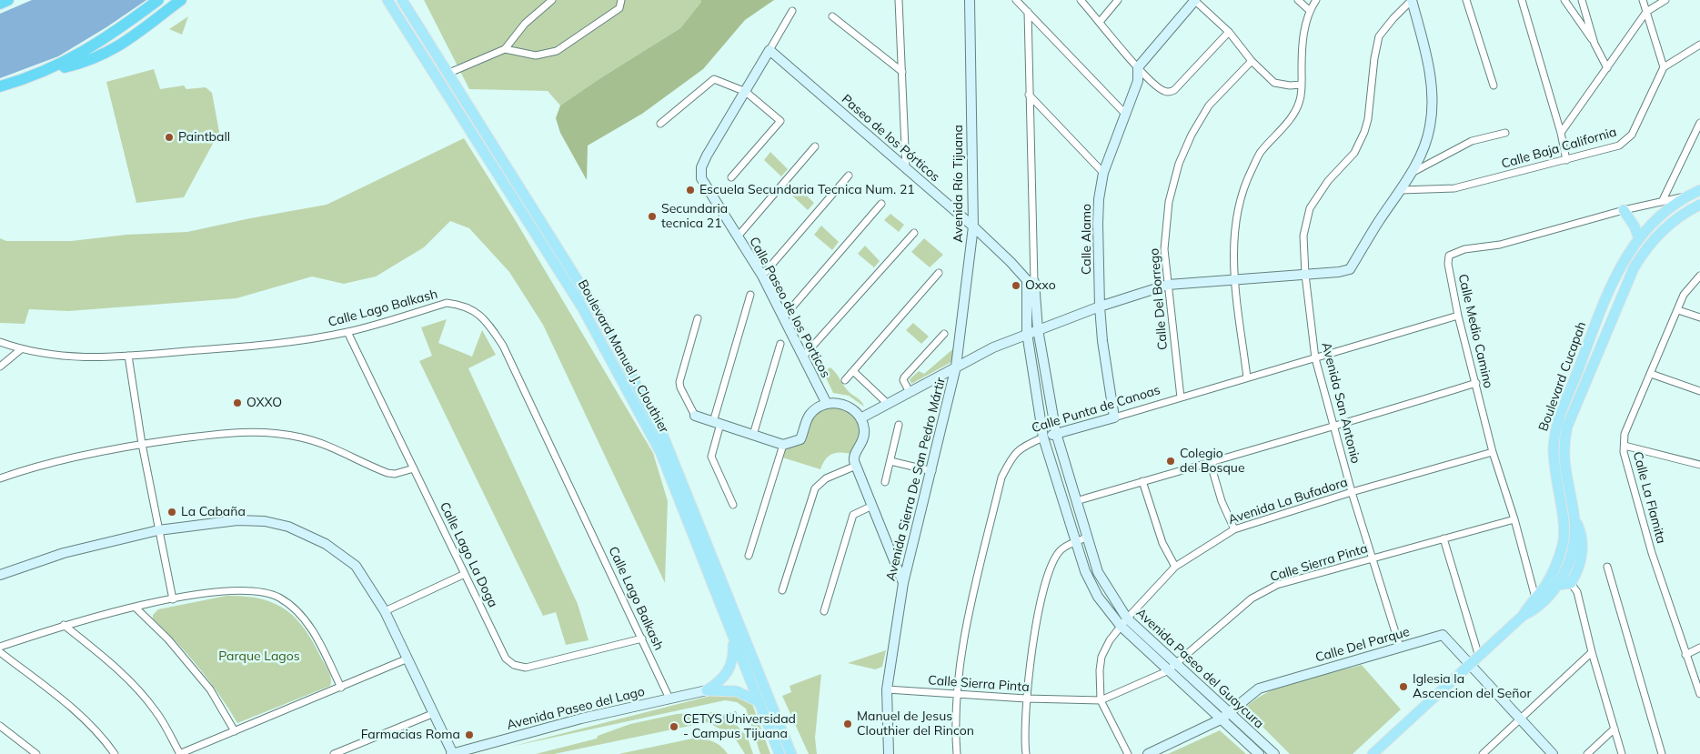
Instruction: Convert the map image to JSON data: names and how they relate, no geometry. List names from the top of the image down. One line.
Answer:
{"streets":{"main road":["Boulevard Manuel J. Clouthier","Boulevard Cucapah"],"street":["Paseo de los Pórticos","Calle Baja California","Avenida Río Tijuana","Calle Alamo","Calle Del Borrego","Calle Paseo de los Porticos","Calle Lago Balkash","Calle Medio Camino","Avenida San Antonio","Calle Punta de Canoas","Avenida Sierra De San Pedro Mártir","Calle La Flamita","Avenida La Bufadora","Calle Lago La Doga","Calle Sierra Pinta","Calle Del Parque","Avenida Paseo del Guaycura","Avenida Paseo del Lago"]},"crossings":[["Paseo de los Pórticos","Avenida Río Tijuana"],["Paseo de los Pórticos","Calle Paseo de los Porticos"],["Paseo de los Pórticos","Avenida Paseo del Guaycura"],["Calle Baja California","Avenida Sierra De San Pedro Mártir"],["Avenida Río Tijuana","Avenida Sierra De San Pedro Mártir"],["Calle Alamo","Calle Punta de Canoas"],["Calle Alamo","Avenida Sierra De San Pedro Mártir"],["Calle Del Borrego","Calle Punta de Canoas"],["Calle Del Borrego","Avenida Sierra De San Pedro Mártir"],["Calle Lago Balkash","Calle Lago La Doga"],["Calle Lago Balkash","Avenida Paseo del Lago"],["Calle Medio Camino","Boulevard Cucapah"],["Calle Medio Camino","Calle Punta de Canoas"],["Calle Medio Camino","Avenida La Bufadora"],["Calle Medio Camino","Calle Sierra Pinta"],["Avenida San Antonio","Calle Punta de Canoas"],["Avenida San Antonio","Avenida Sierra De San Pedro Mártir"],["Avenida San Antonio","Avenida La Bufadora"],["Avenida San Antonio","Calle Sierra Pinta"],["Avenida San Antonio","Calle Del Parque"],["Calle Punta de Canoas","Calle Sierra Pinta"],["Calle Punta de Canoas","Avenida Paseo del Guaycura"],["Avenida Sierra De San Pedro Mártir","Calle Sierra Pinta"],["Avenida Sierra De San Pedro Mártir","Avenida Paseo del Guaycura"],["Avenida La Bufadora","Calle Sierra Pinta"],["Avenida La Bufadora","Avenida Paseo del Guaycura"],["Calle Sierra Pinta","Avenida Paseo del Guaycura"],["Calle Del Parque","Avenida Paseo del Guaycura"]],"parks":["Parque Lagos"],"places":["Paintball","Escuela Secundaria Tecnica Num. 21","Secundaria tecnica 21","Oxxo","OXXO","Colegio del Bosque","La Cabaña","Iglesia la Ascencion del Señor","Manuel de Jesus Clouthier del Rincon","CETYS Universidad - Campus Tijuana","Farmacias Roma"]}
